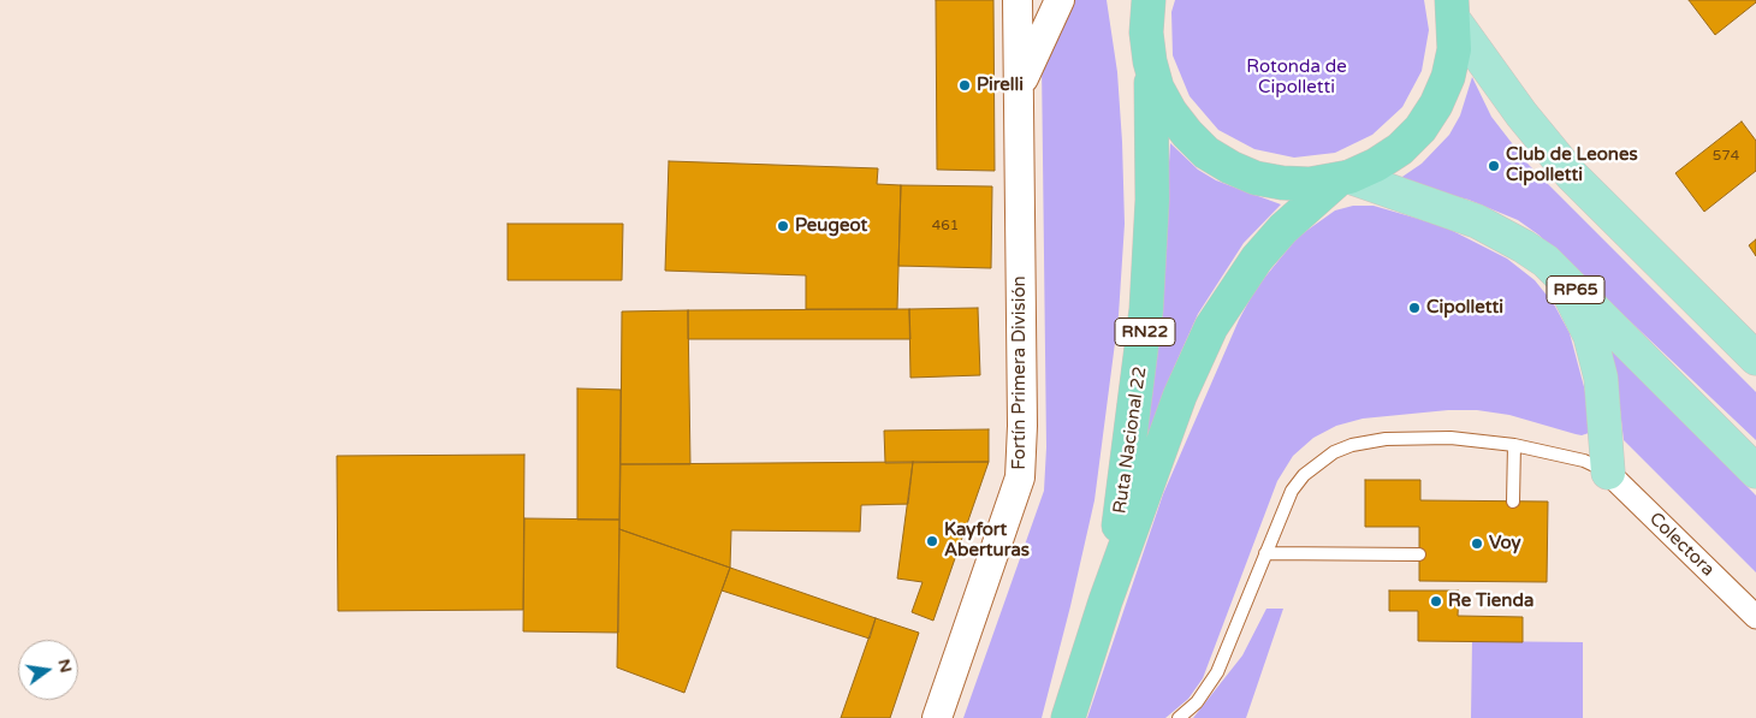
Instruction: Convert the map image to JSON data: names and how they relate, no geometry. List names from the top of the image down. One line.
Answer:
{"streets":{"highway":["RN22","Ruta Nacional 22"],"main road":["RP65"],"street":["Fortín Primera División","Colectora"]},"crossings":[["RP65","RN22"],["RP65","Ruta Nacional 22"],["RN22","Ruta Nacional 22"]],"parks":["Rotonda de Cipolletti"],"places":["Pirelli","Club de Leones Cipolletti","Peugeot","Cipolletti","Kayfort Aberturas","Voy","Re Tienda"],"house_numbers":["574","461"],"north":"right"}
